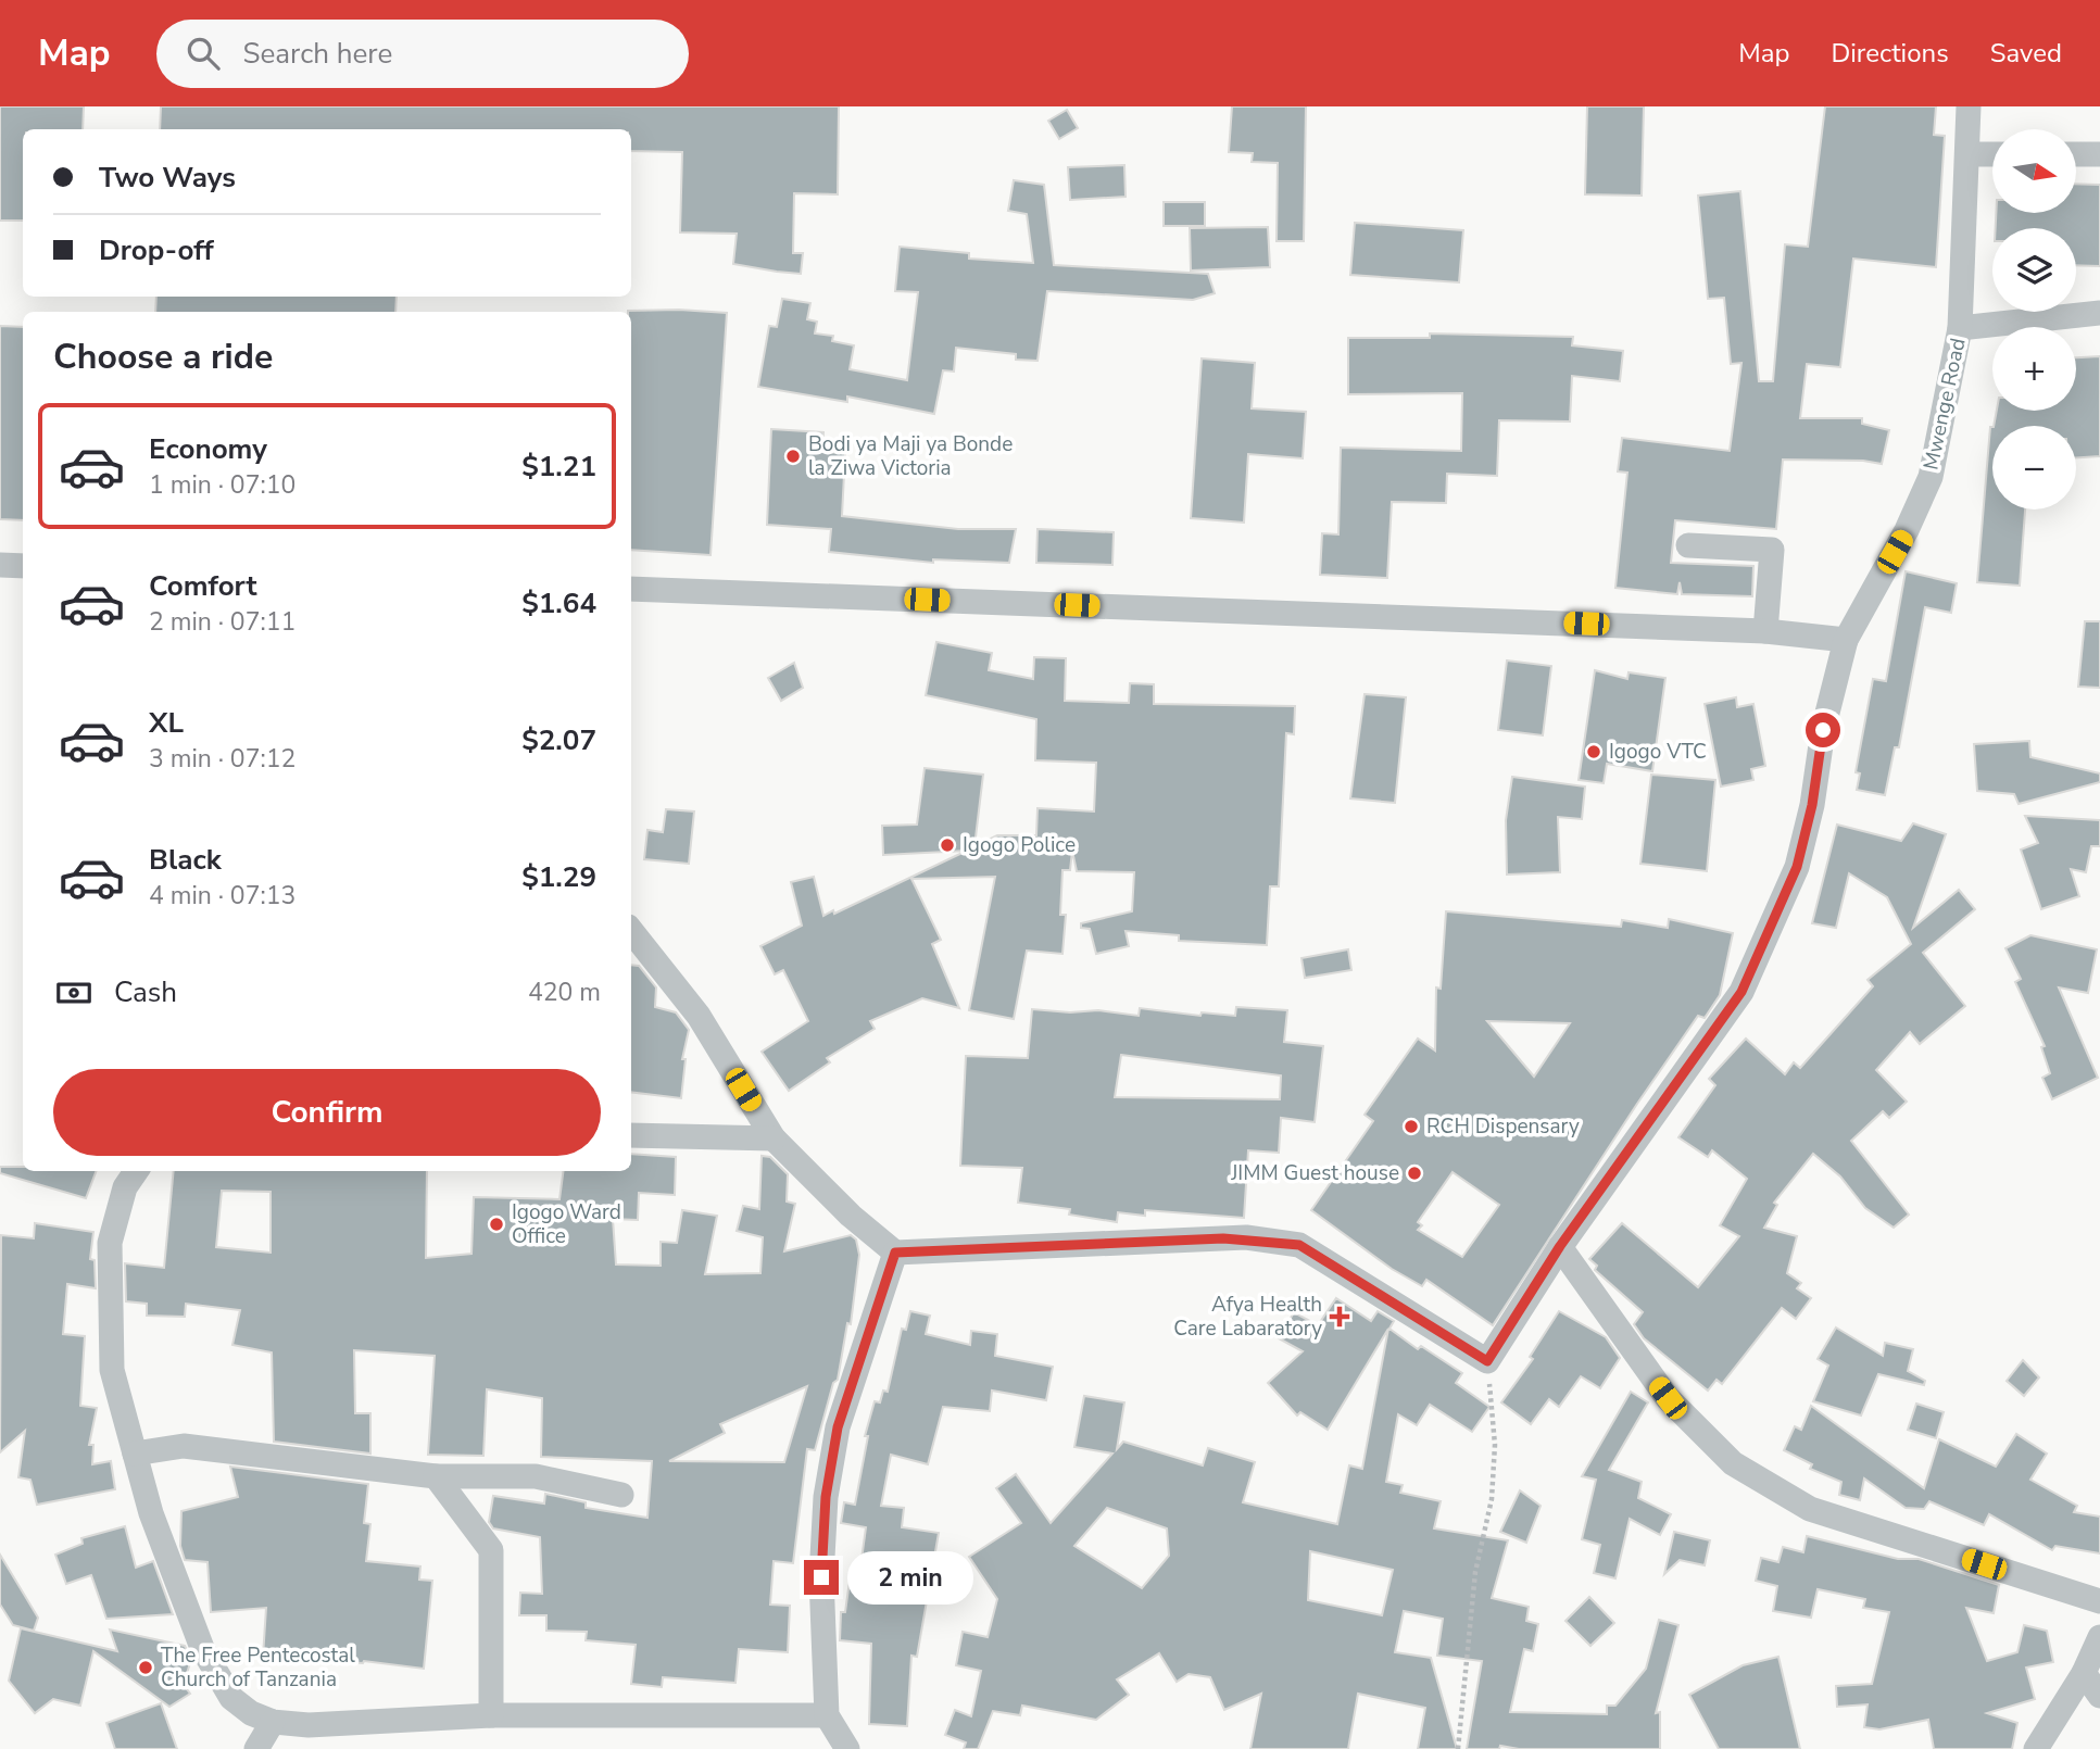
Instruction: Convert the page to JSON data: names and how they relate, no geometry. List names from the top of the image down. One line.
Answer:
{"streets":{"street":["Mwenge Road"]},"places":{"other":["Bodi ya Maji ya Bonde la Ziwa Victoria","Igogo VTC","Igogo Police","RCH Dispensary","JIMM Guest house","Igogo Ward Office","The Free Pentecostal Church of Tanzania"],"health":["Afya Health Care Labaratory"]},"north":"right","page":{"header":"Map","search":"Search here","nav":["Map","Directions","Saved"],"map_buttons":["+","−"],"banner":["Two Ways","Drop-off"],"heading":"Choose a ride","list":[{"name":"Economy","note":"1 min · 07:10","value":"$1.21"},{"name":"Comfort","note":"2 min · 07:11","value":"$1.64"},{"name":"XL","note":"3 min · 07:12","value":"$2.07"},{"name":"Black","note":"4 min · 07:13","value":"$1.29"}],"pay":["Cash","420 m"],"buttons":"Confirm","bubble":"2 min"}}
